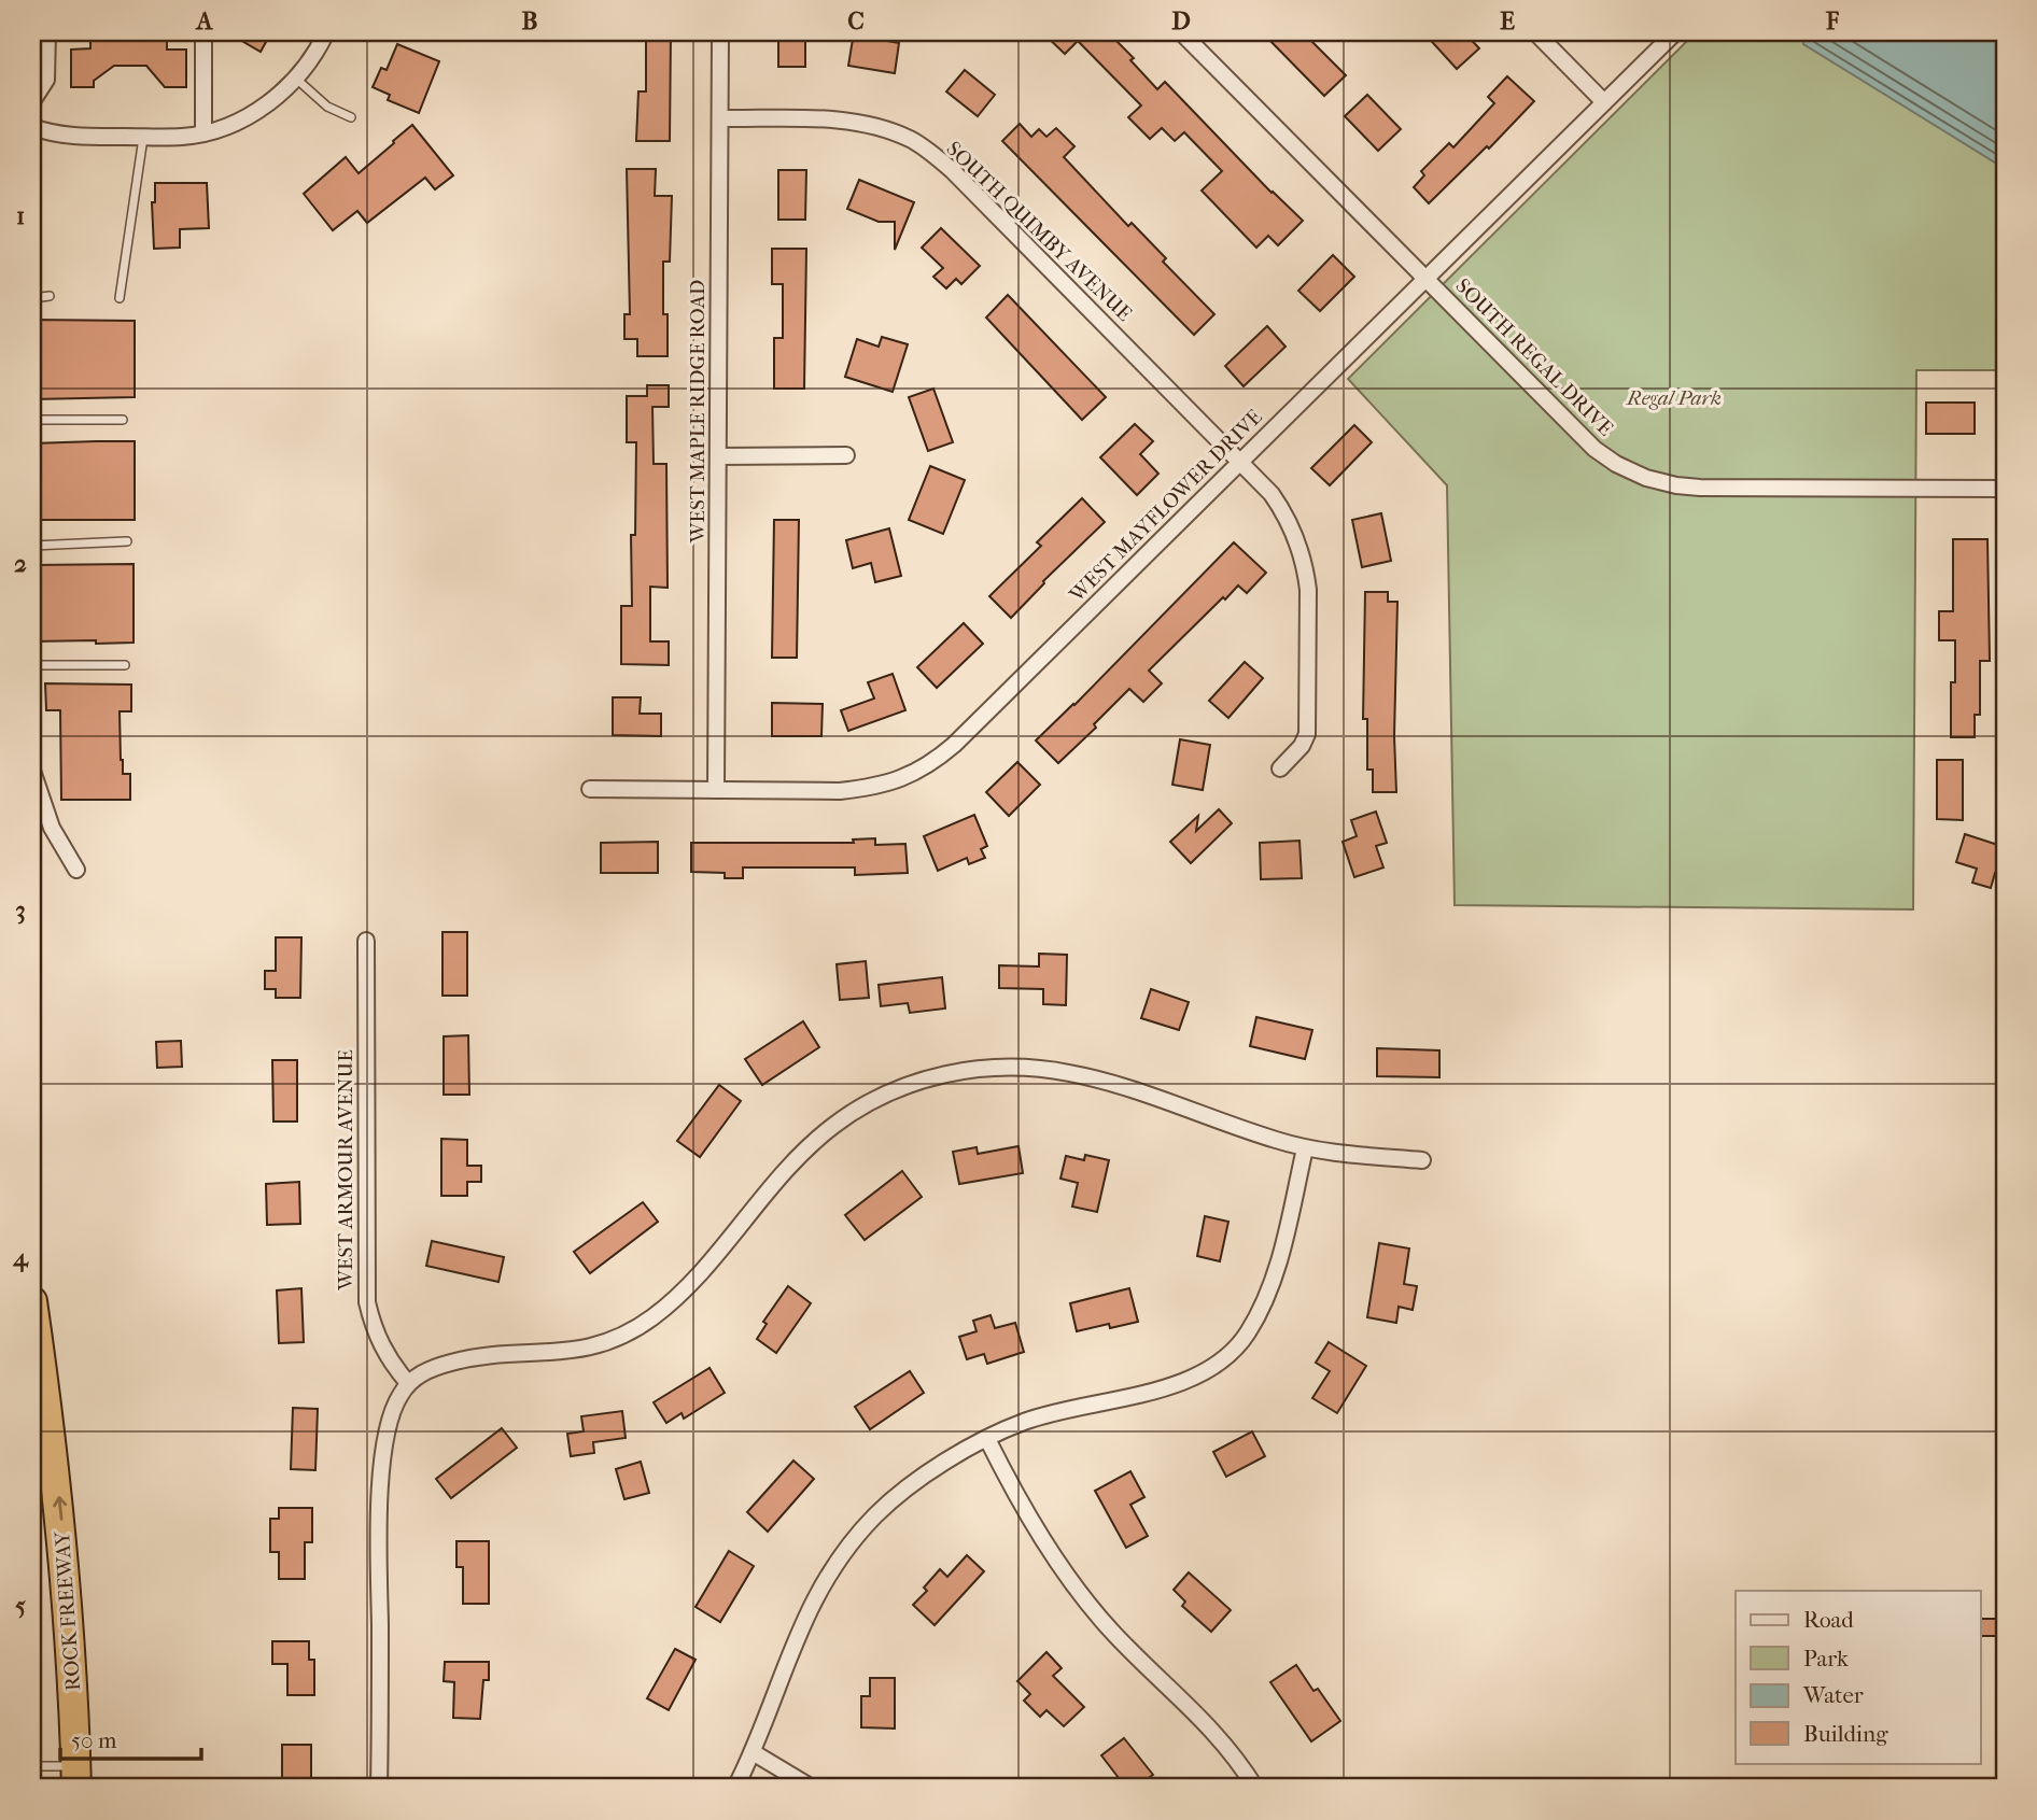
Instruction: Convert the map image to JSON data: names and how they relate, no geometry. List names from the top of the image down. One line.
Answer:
{"streets":{"highway":["ROCK FREEWAY"],"street":["SOUTH QUIMBY AVENUE","SOUTH REGAL DRIVE","WEST MAPLE RIDGE ROAD","WEST MAYFLOWER DRIVE","WEST ARMOUR AVENUE"]},"crossings":[["SOUTH QUIMBY AVENUE","WEST MAPLE RIDGE ROAD"],["SOUTH QUIMBY AVENUE","WEST MAYFLOWER DRIVE"],["SOUTH REGAL DRIVE","WEST MAYFLOWER DRIVE"],["WEST MAPLE RIDGE ROAD","WEST MAYFLOWER DRIVE"]],"one_way":["ROCK FREEWAY"],"parks":["Regal Park"],"legend":["Road","Park","Water","Building"],"scale_bar":"50 m","grid":{"columns":["A","B","C","D","E","F"],"rows":["1","2","3","4","5"]}}
